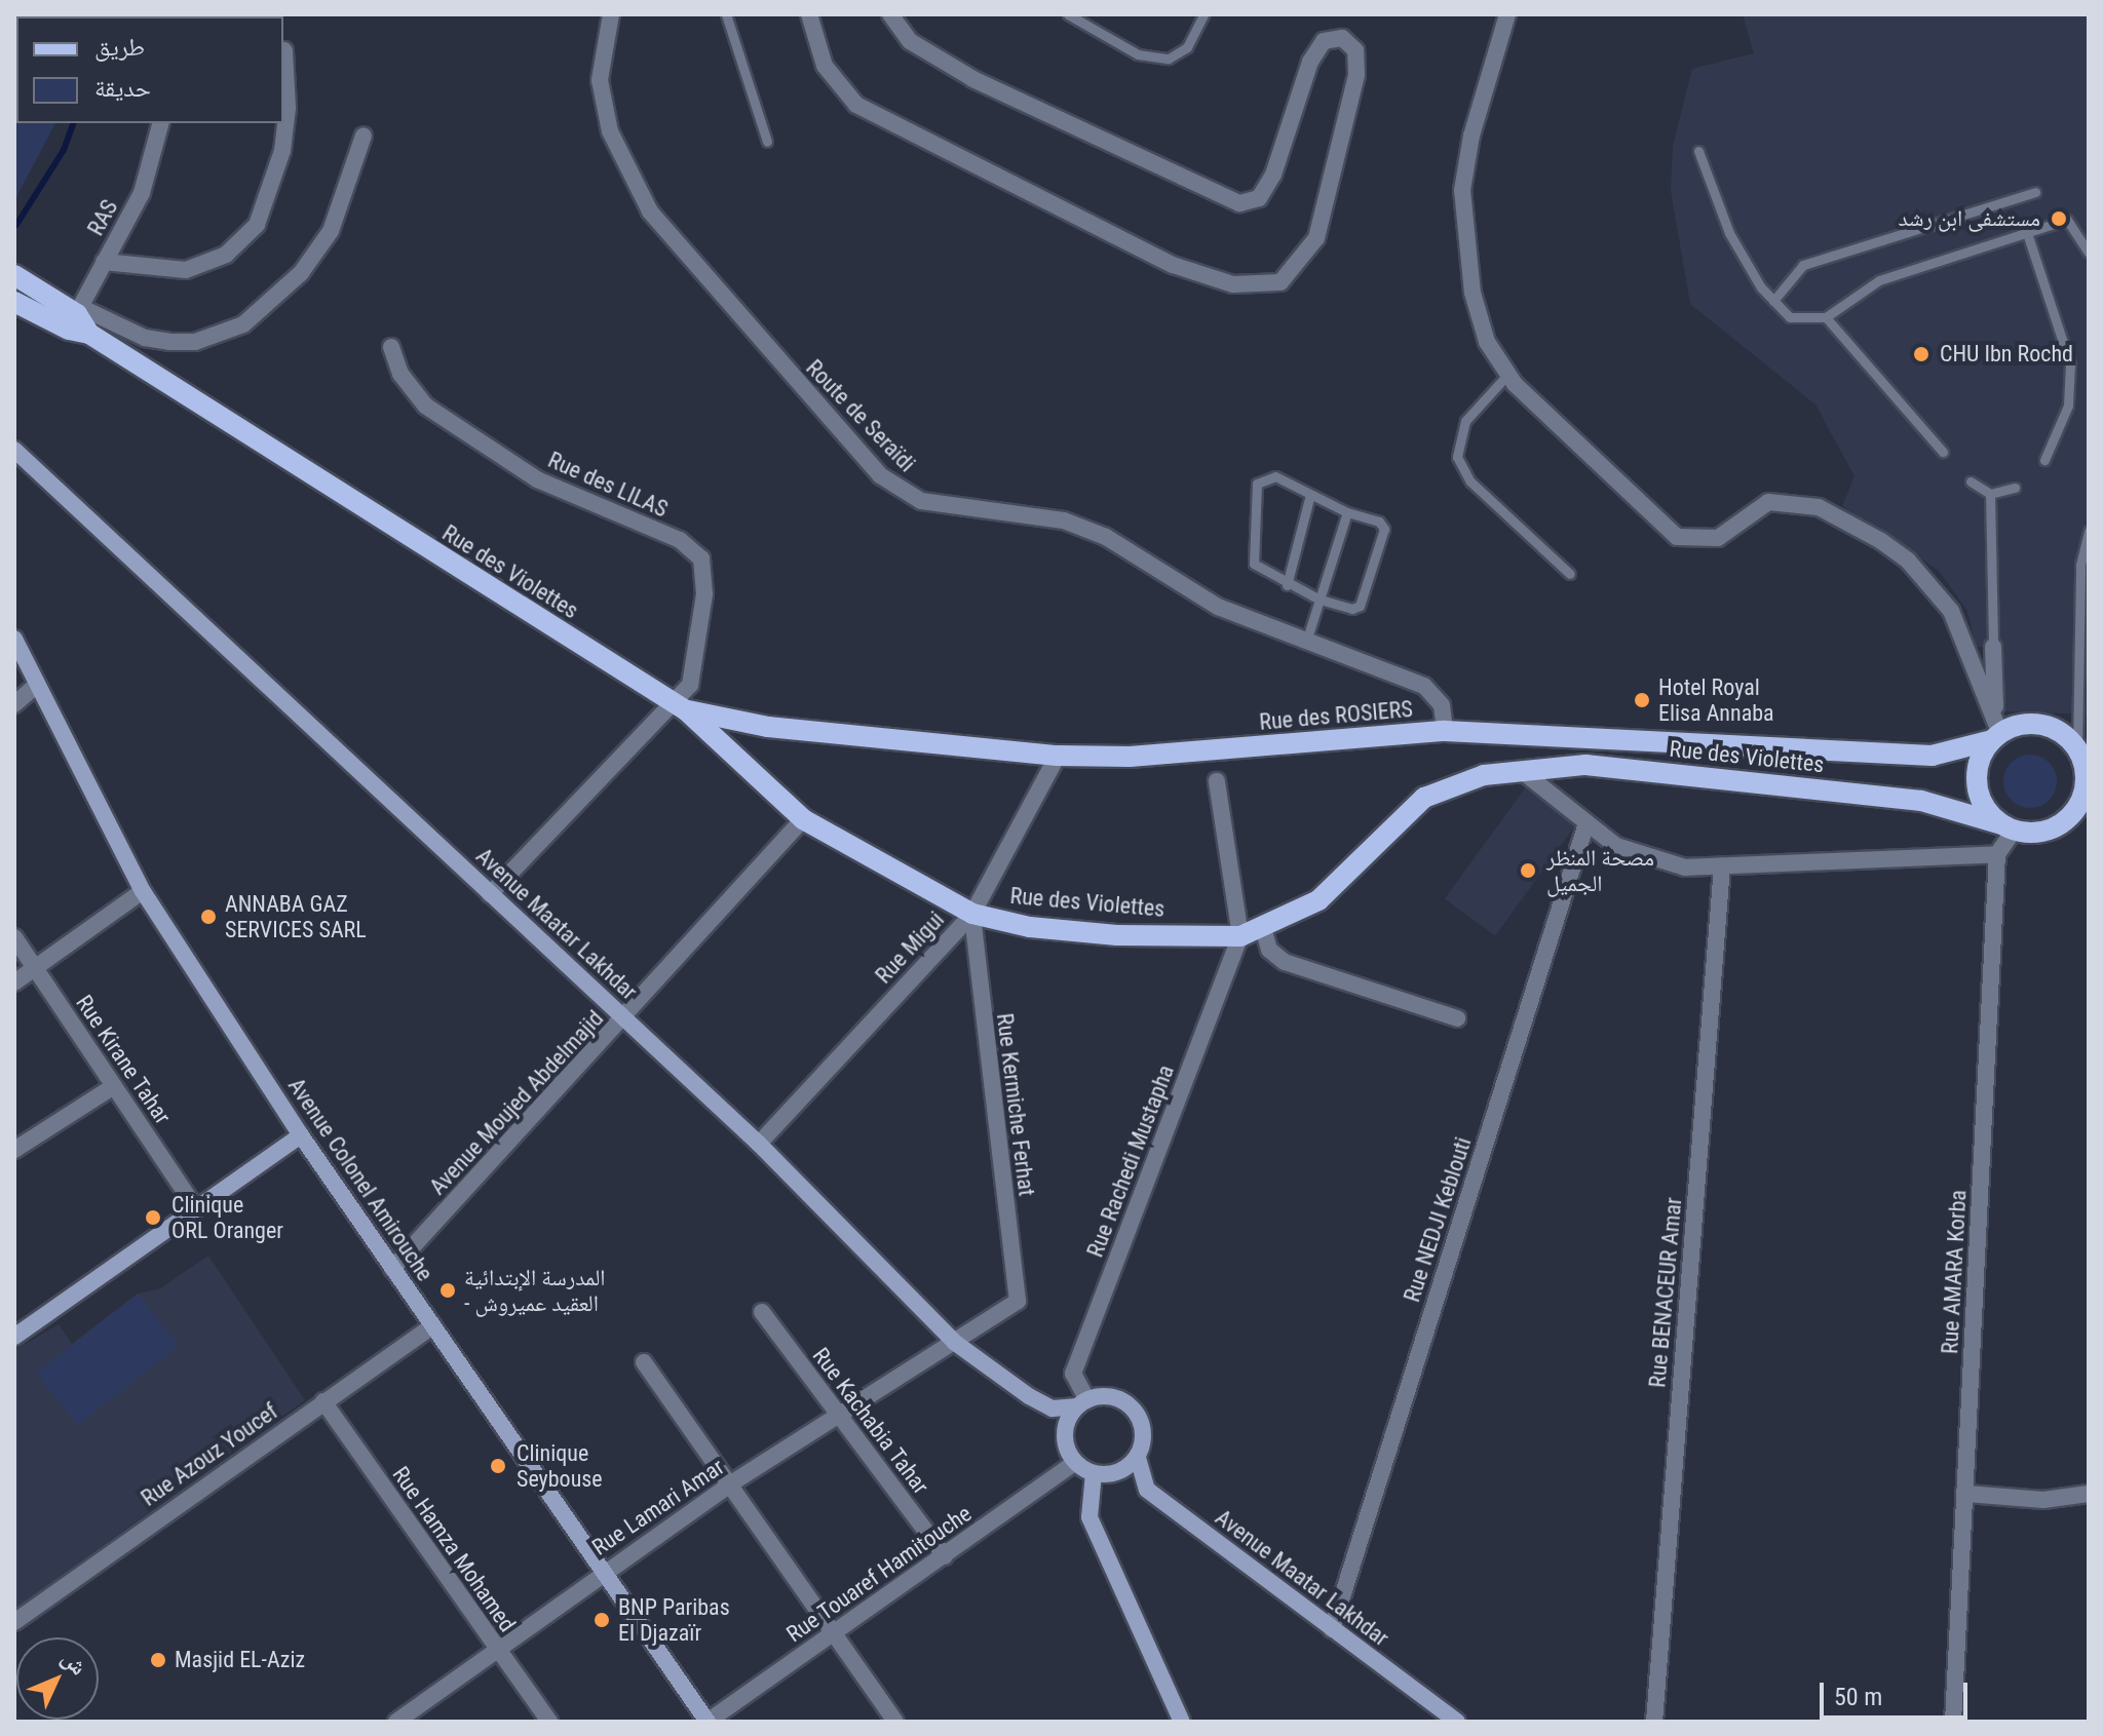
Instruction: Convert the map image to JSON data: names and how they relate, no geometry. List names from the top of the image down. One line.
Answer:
{"streets":{"main road":["Rue des Violettes","Rue des ROSIERS","Avenue Maatar Lakhdar","Avenue Colonel Amirouche"],"street":["RAS","Route de Seraïdi","Rue des LILAS","Rue Migui","Rue Kirane Tahar","Avenue Moujed Abdelmajid","Rue Kermiche Ferhat","Rue Rachedi Mustapha","Rue NEDJI Keblouti","Rue AMARA Korba","Rue BENACEUR Amar","Rue Kachabia Tahar","Rue Azouz Youcef","Rue Lamari Amar","Rue Hamza Mohamed","Rue Touaref Hamitouche"]},"crossings":[["RAS","Rue des Violettes"],["Route de Seraïdi","Rue des ROSIERS"],["Rue des LILAS","Rue des Violettes"],["Rue des LILAS","Rue des ROSIERS"],["Rue des LILAS","Avenue Maatar Lakhdar"],["Rue des Violettes","Rue des ROSIERS"],["Rue des Violettes","Rue Migui"],["Rue des Violettes","Avenue Moujed Abdelmajid"],["Rue des Violettes","Rue Kermiche Ferhat"],["Rue des Violettes","Rue Rachedi Mustapha"],["Rue des ROSIERS","Rue Migui"],["Avenue Maatar Lakhdar","Rue Migui"],["Avenue Maatar Lakhdar","Avenue Moujed Abdelmajid"],["Avenue Maatar Lakhdar","Rue Rachedi Mustapha"],["Avenue Maatar Lakhdar","Rue NEDJI Keblouti"],["Avenue Maatar Lakhdar","Rue Lamari Amar"],["Avenue Maatar Lakhdar","Rue Touaref Hamitouche"],["Rue Migui","Rue Kermiche Ferhat"],["Avenue Moujed Abdelmajid","Avenue Colonel Amirouche"],["Rue Kermiche Ferhat","Rue Lamari Amar"],["Rue Rachedi Mustapha","Rue Touaref Hamitouche"],["Avenue Colonel Amirouche","Rue Azouz Youcef"],["Avenue Colonel Amirouche","Rue Lamari Amar"],["Avenue Colonel Amirouche","Rue Touaref Hamitouche"],["Rue Kachabia Tahar","Rue Lamari Amar"],["Rue Kachabia Tahar","Rue Touaref Hamitouche"],["Rue Azouz Youcef","Rue Hamza Mohamed"],["Rue Lamari Amar","Rue Hamza Mohamed"]],"places":["مستشفى ابن رشد","CHU Ibn Rochd","Hotel Royal Elisa Annaba","مصحة المنظر الجميل","ANNABA GAZ SERVICES SARL","Clinique ORL Oranger","المدرسة الإبتدائية - العقيد عميروش","Clinique Seybouse","BNP Paribas El Djazaïr","Masjid EL-Aziz"],"legend":["طريق","حديقة"],"scale_bar":"50 m","north":"top right"}
